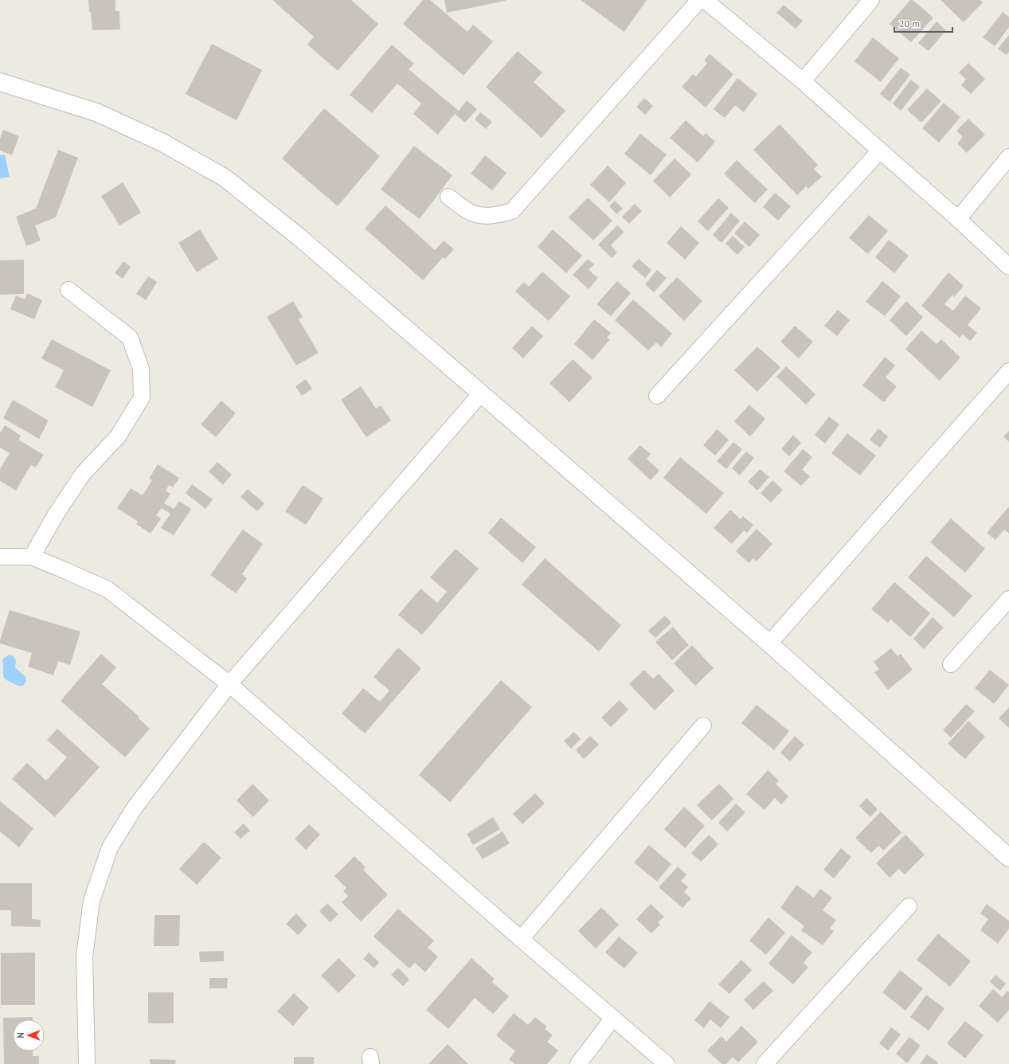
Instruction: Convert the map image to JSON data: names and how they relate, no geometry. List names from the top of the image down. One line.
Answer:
{"scale_bar":"20 m","north":"left"}
